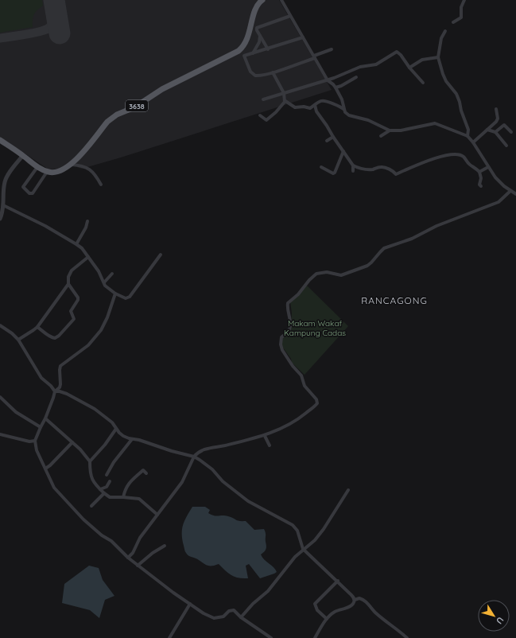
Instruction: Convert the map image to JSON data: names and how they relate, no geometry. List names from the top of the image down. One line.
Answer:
{"streets":{"main road":["3638"]},"districts":["RANCAGONG"],"parks":["Makam Wakaf Kampung Cadas"],"north":"bottom right"}
